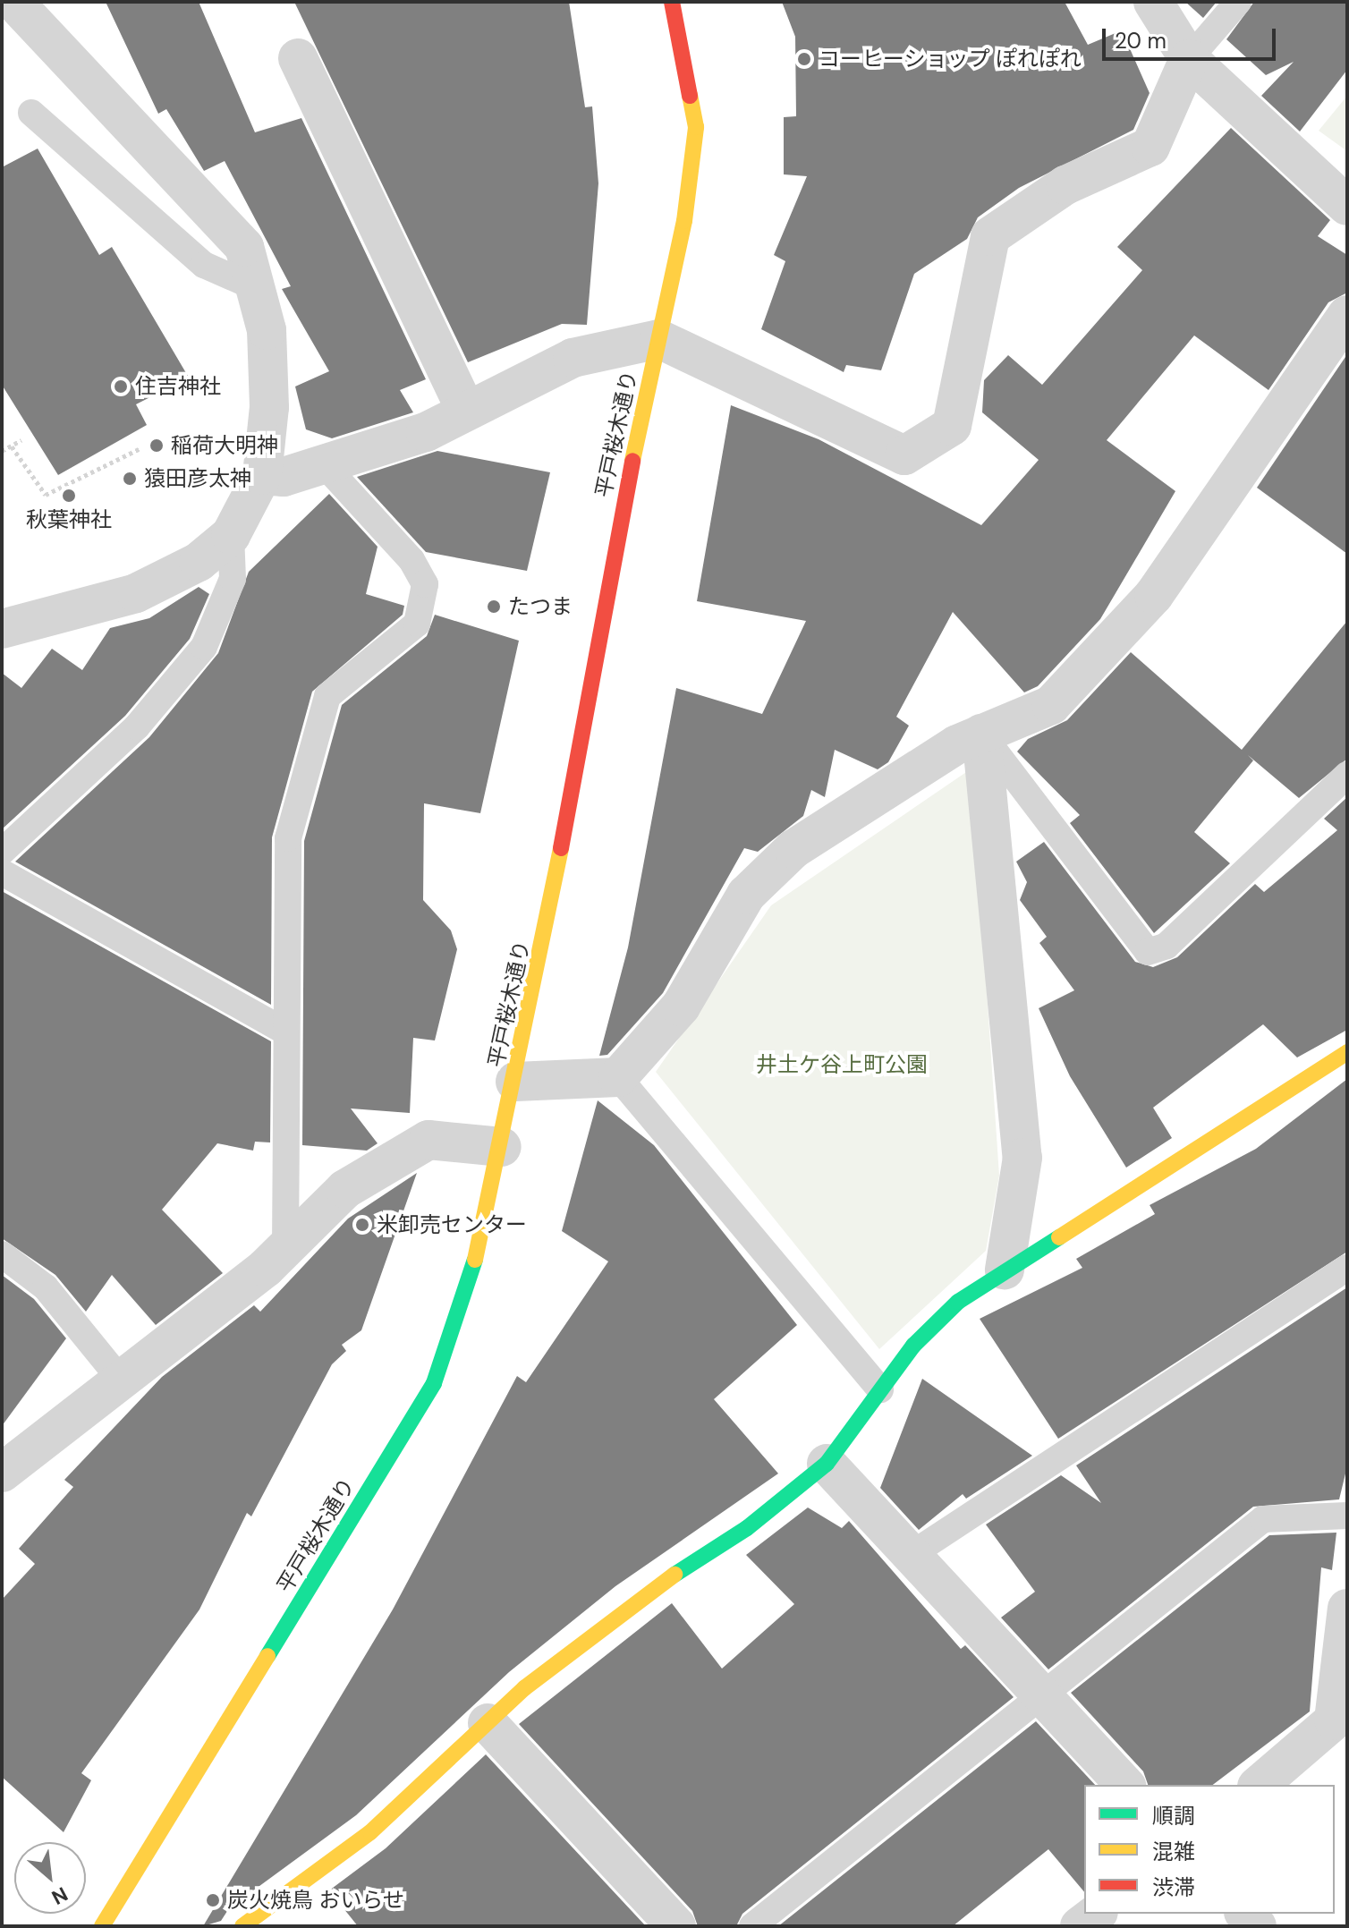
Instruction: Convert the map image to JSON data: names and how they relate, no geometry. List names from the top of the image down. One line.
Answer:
{"streets":{"main road":["平戸桜木通り"]},"parks":["井土ケ谷上町公園"],"places":["コーヒーショップ ぽれぽれ","住吉神社","稲荷大明神","猿田彦太神","秋葉神社","たつま","米卸売センター","炭火焼鳥 おいらせ"],"legend":["順調","混雑","渋滞"],"scale_bar":"20 m","north":"bottom right"}
